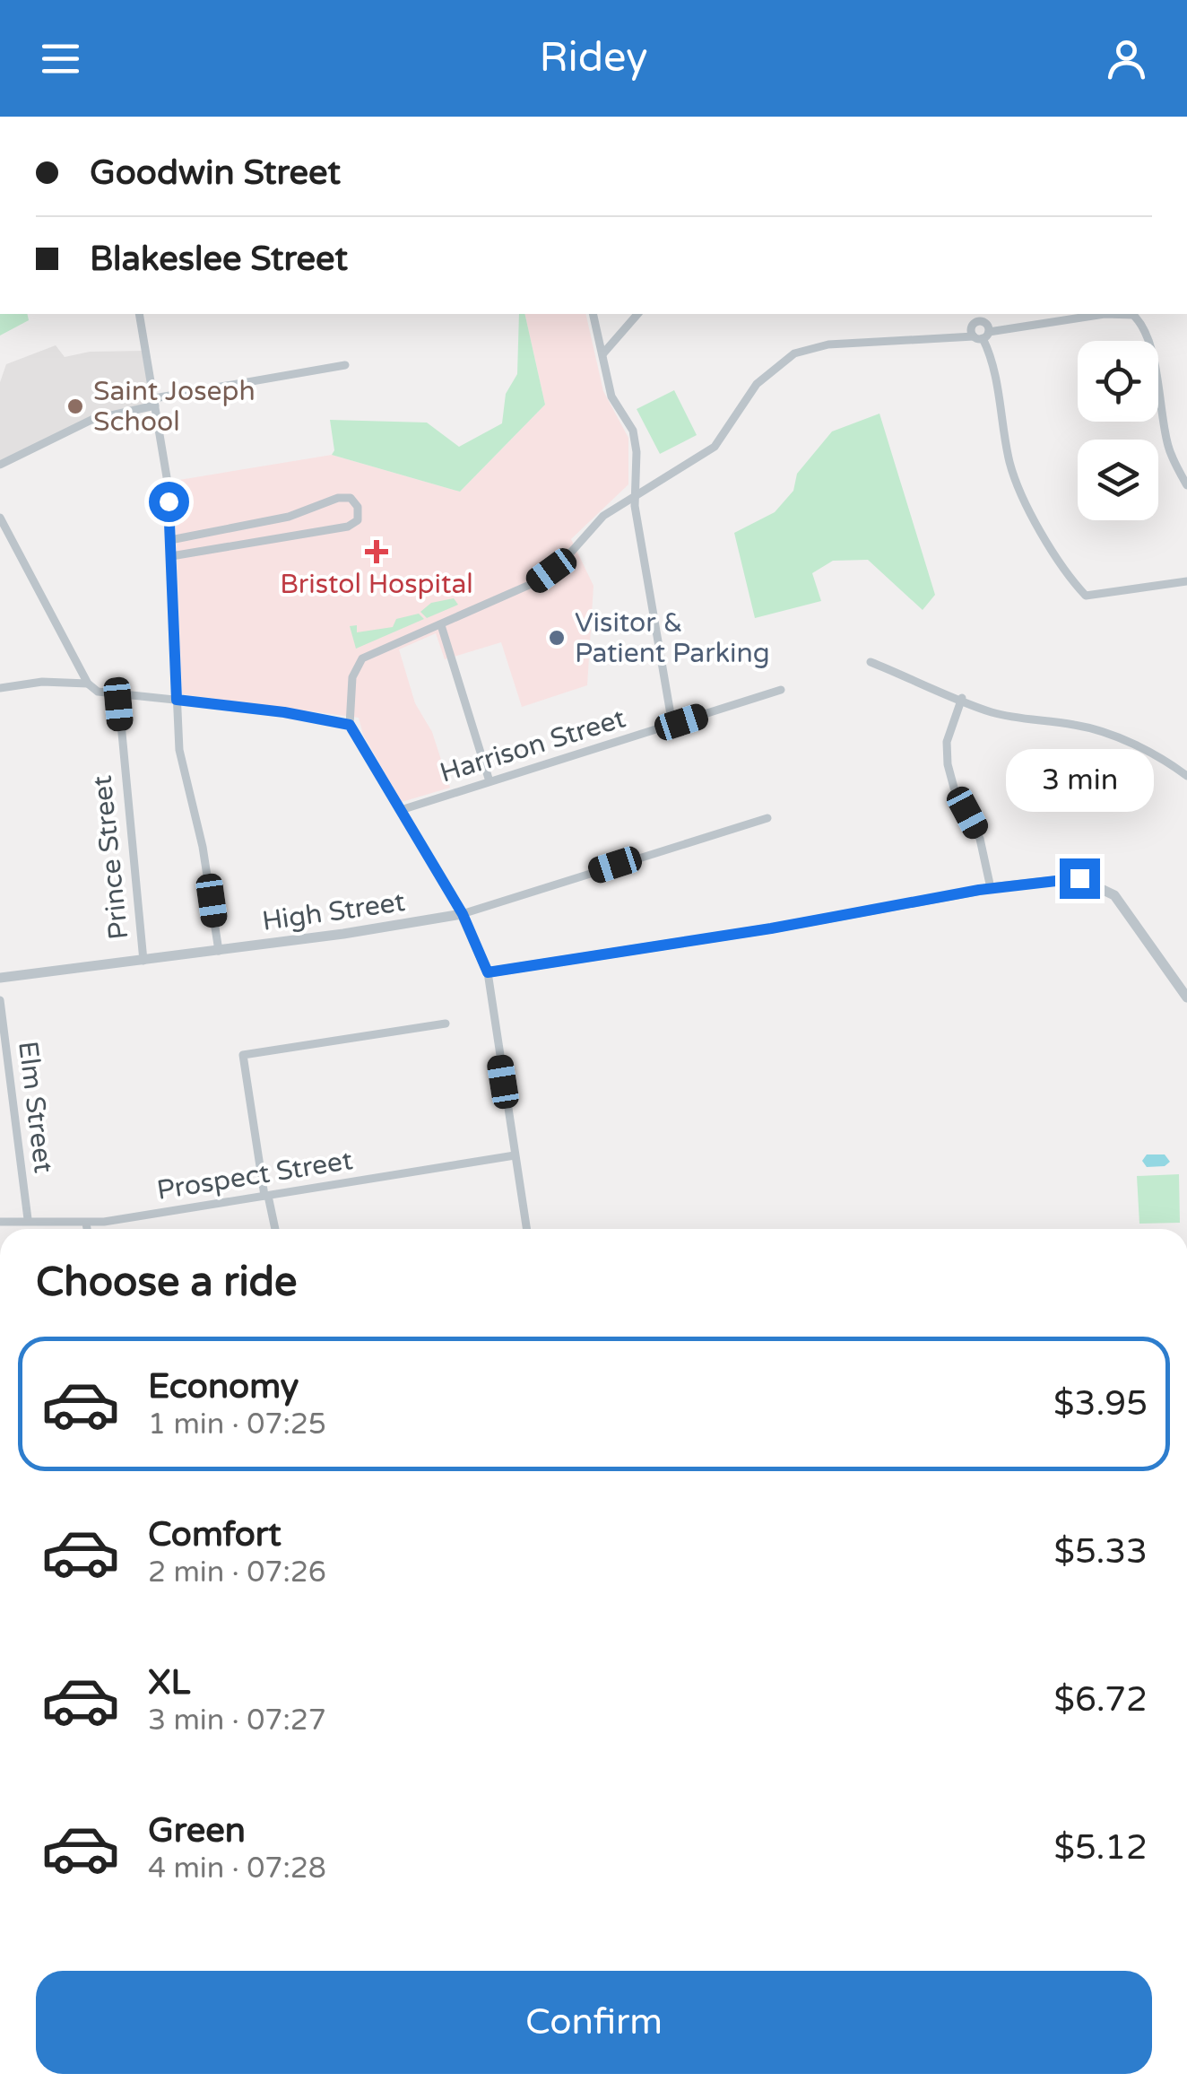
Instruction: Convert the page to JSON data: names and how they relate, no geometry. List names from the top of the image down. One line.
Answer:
{"streets":{"street":["Harrison Street","Prince Street","High Street","Elm Street","Prospect Street"]},"crossings":[["Prince Street","High Street"],["Elm Street","Prospect Street"]],"places":{"other":["Saint Joseph School","Visitor & Patient Parking"],"health":["Bristol Hospital"]},"page":{"header":"Ridey","banner":["Goodwin Street","Blakeslee Street"],"bubble":"3 min","heading":"Choose a ride","list":[{"name":"Economy","note":"1 min · 07:25","value":"$3.95"},{"name":"Comfort","note":"2 min · 07:26","value":"$5.33"},{"name":"XL","note":"3 min · 07:27","value":"$6.72"},{"name":"Green","note":"4 min · 07:28","value":"$5.12"}],"buttons":"Confirm"}}
